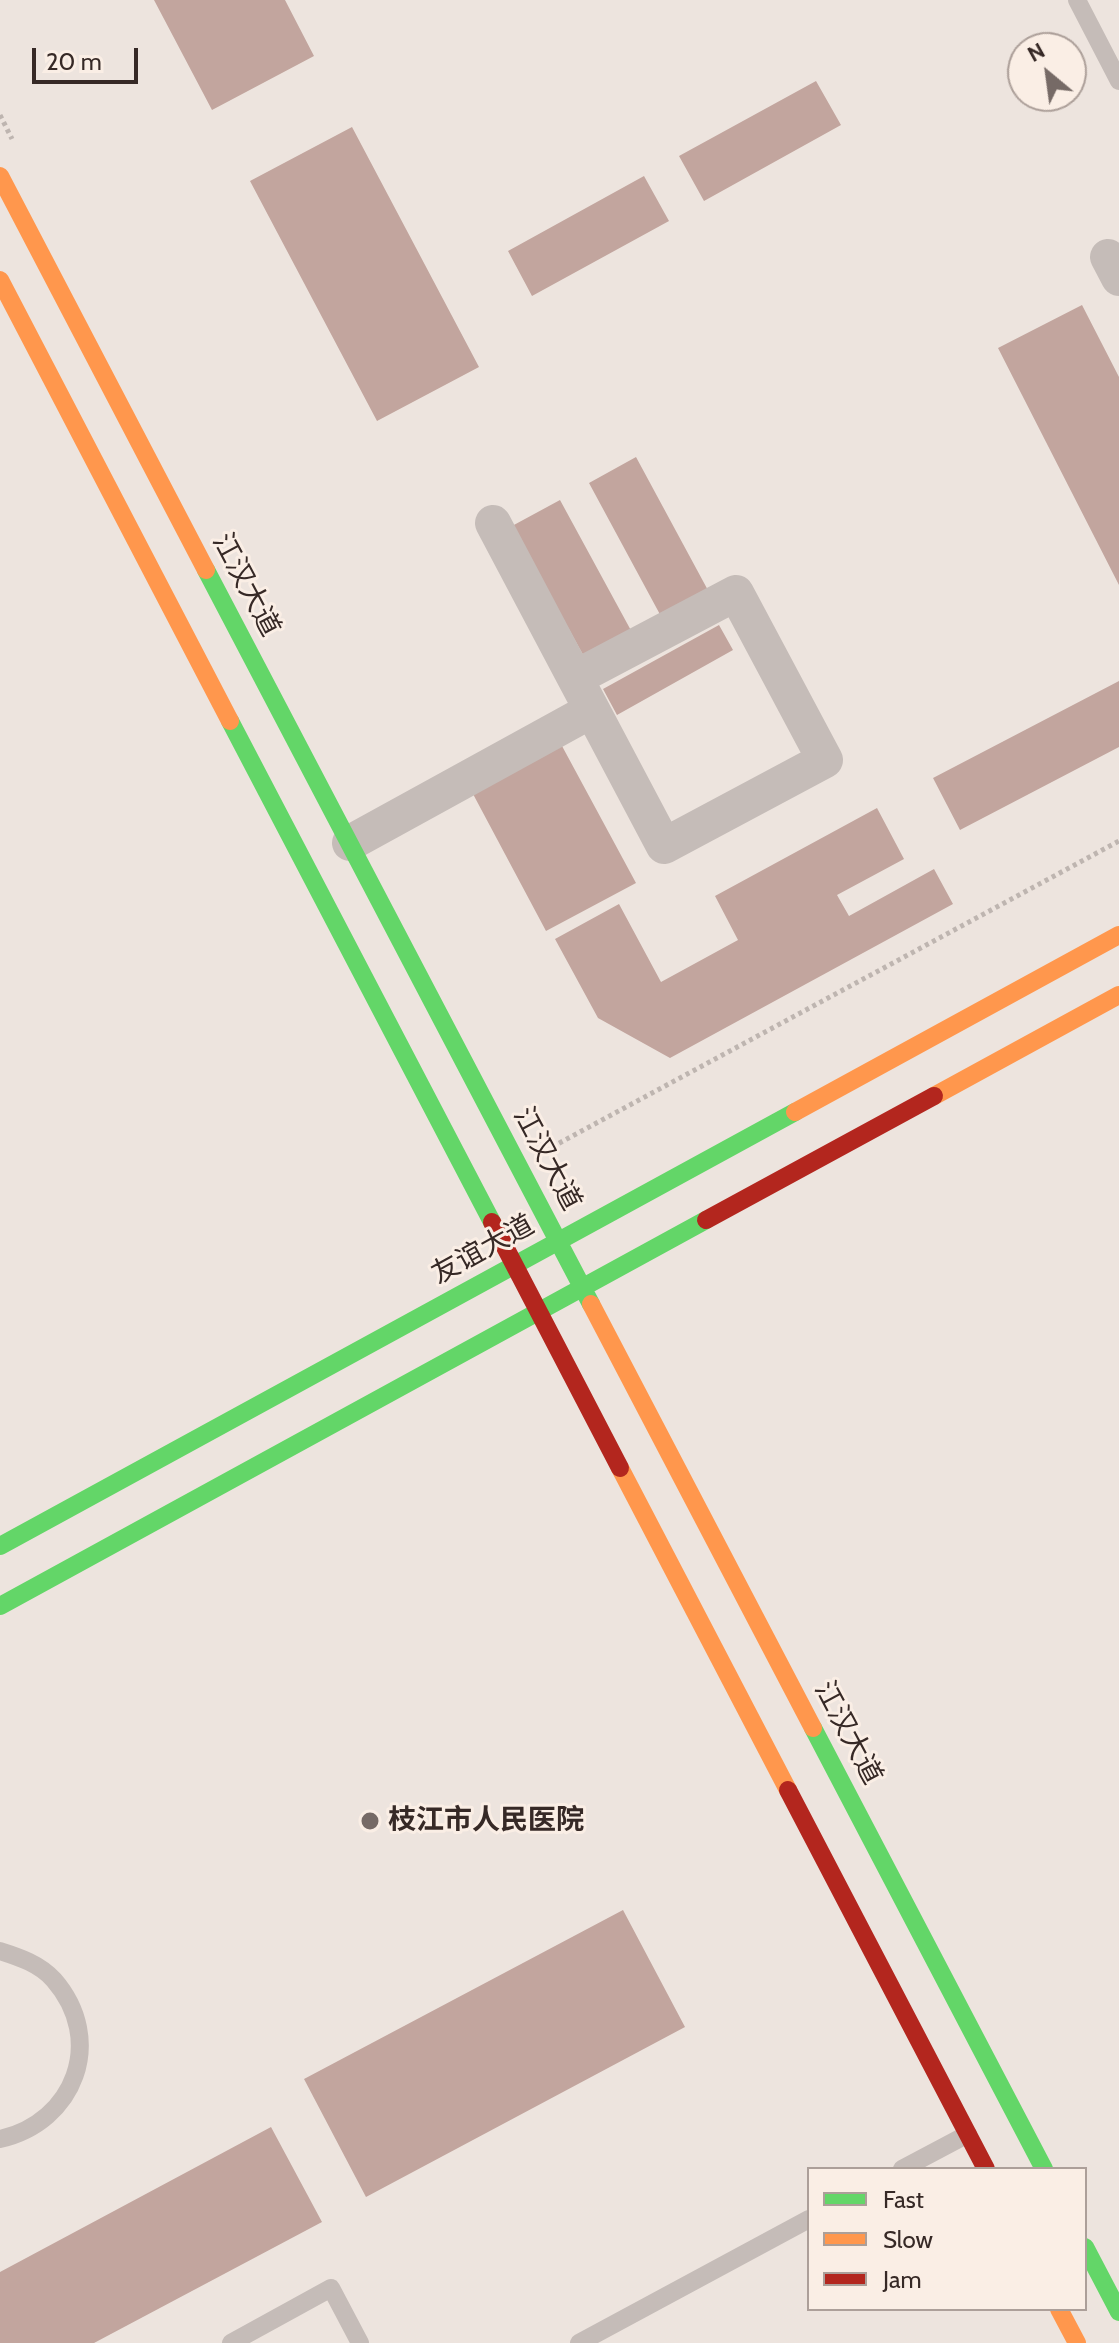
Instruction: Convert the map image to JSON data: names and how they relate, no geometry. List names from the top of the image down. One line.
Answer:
{"streets":{"main road":["江汉大道","友谊大道"]},"crossings":[["江汉大道","友谊大道"]],"places":["枝江市人民医院"],"legend":["Fast","Slow","Jam"],"scale_bar":"20 m","north":"top left"}
